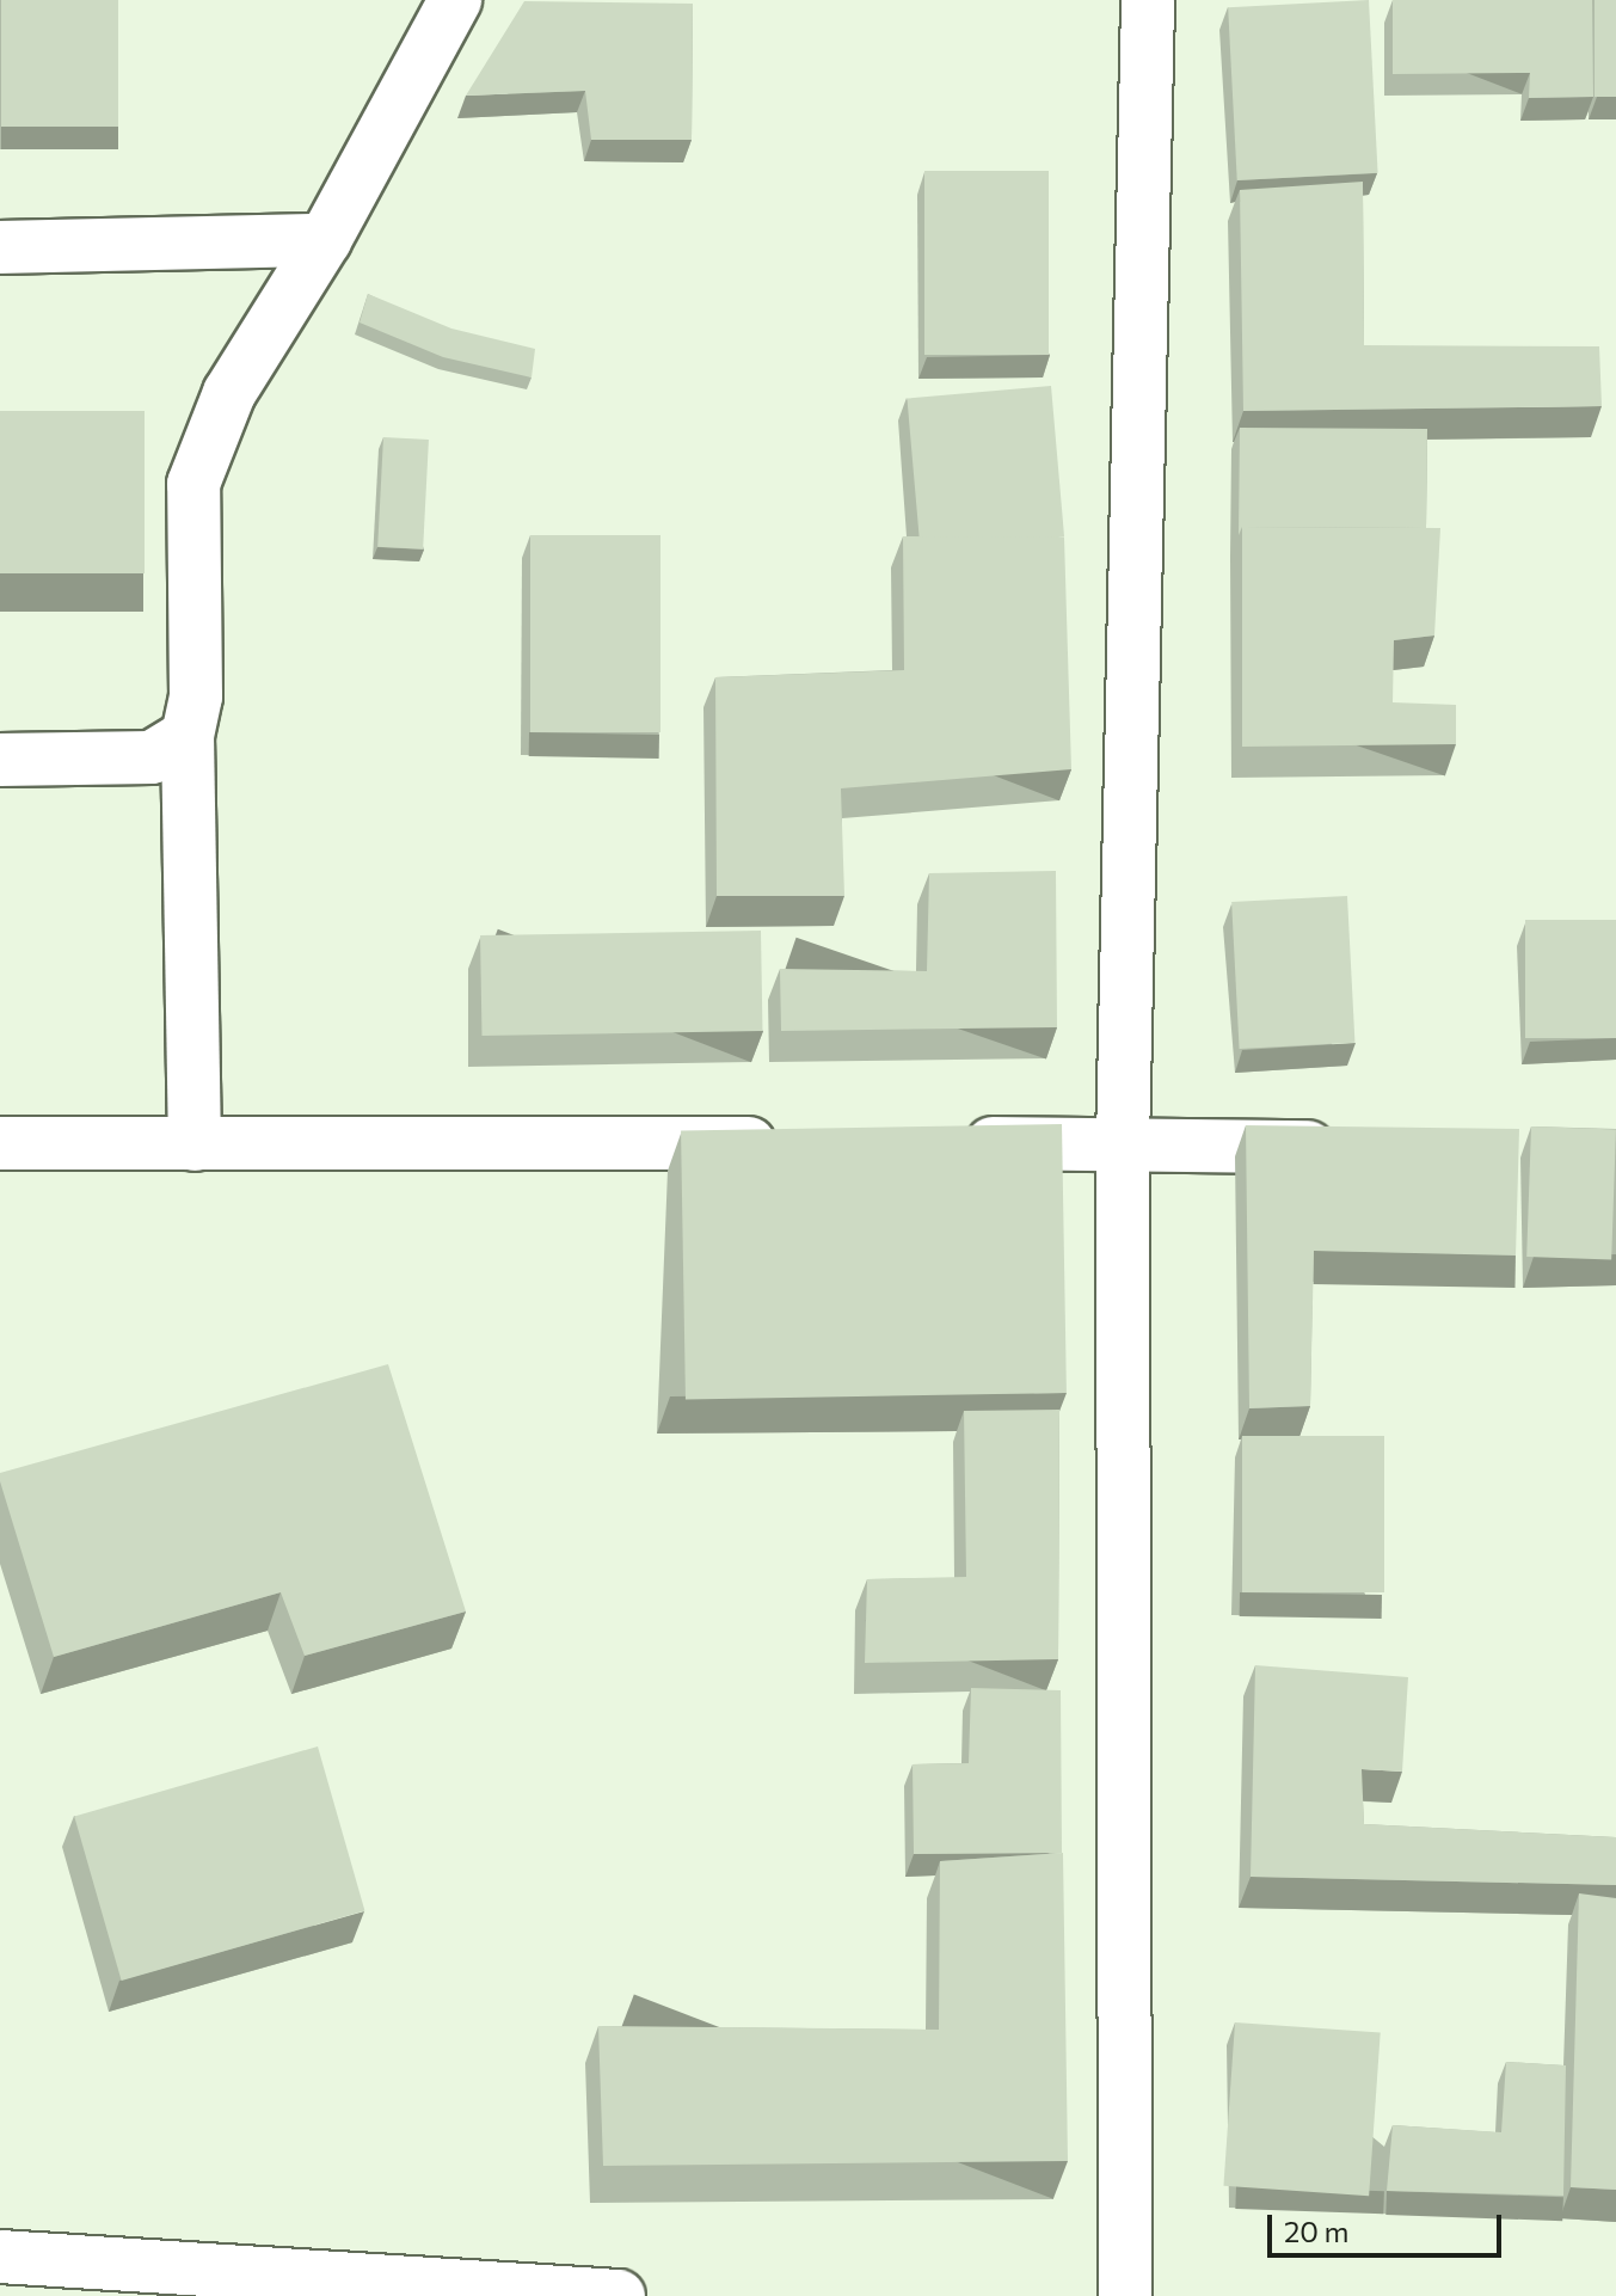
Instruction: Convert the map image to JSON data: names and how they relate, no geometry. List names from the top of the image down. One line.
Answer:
{"scale_bar":"20 m"}
